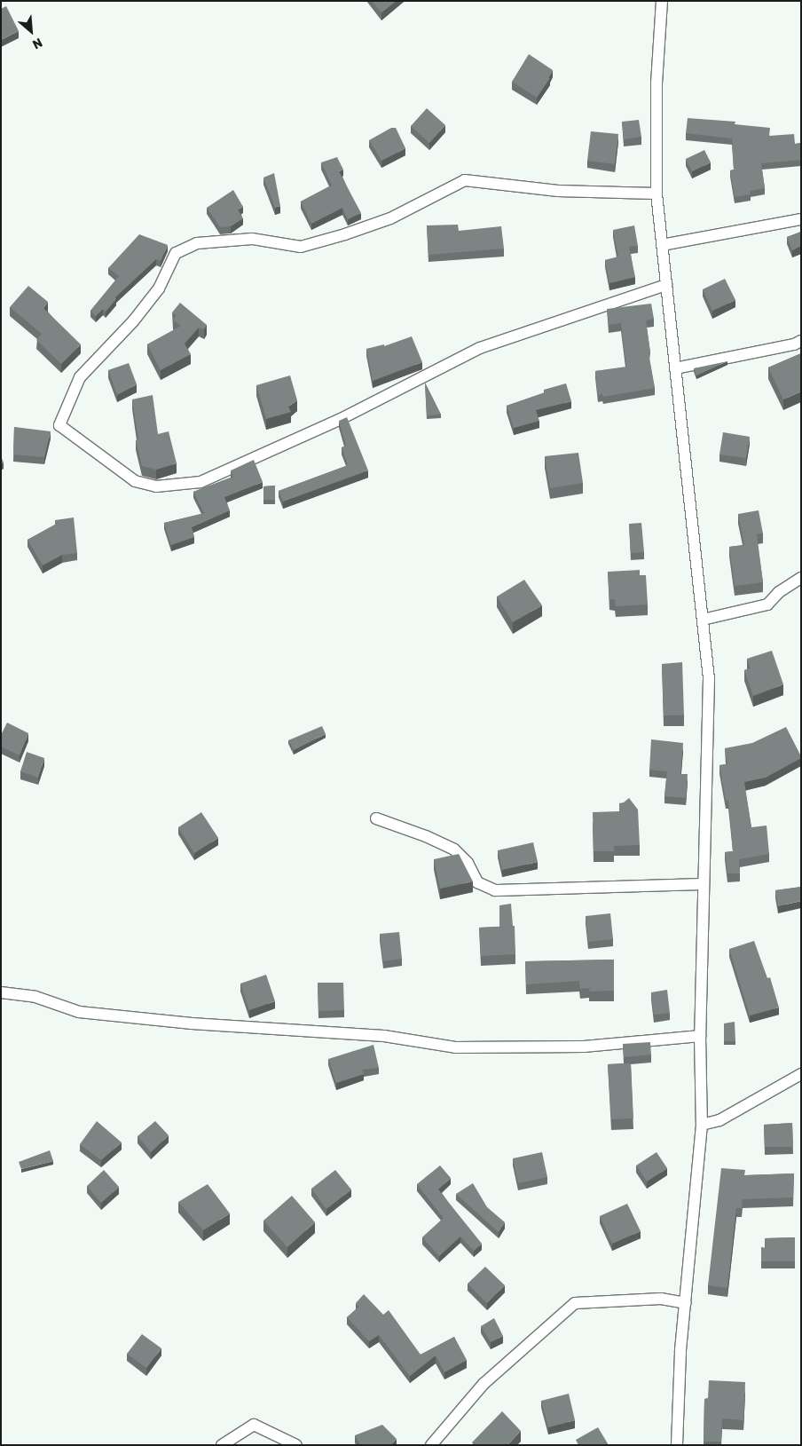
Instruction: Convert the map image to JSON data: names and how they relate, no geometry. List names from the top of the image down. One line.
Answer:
{"north":"bottom right"}
